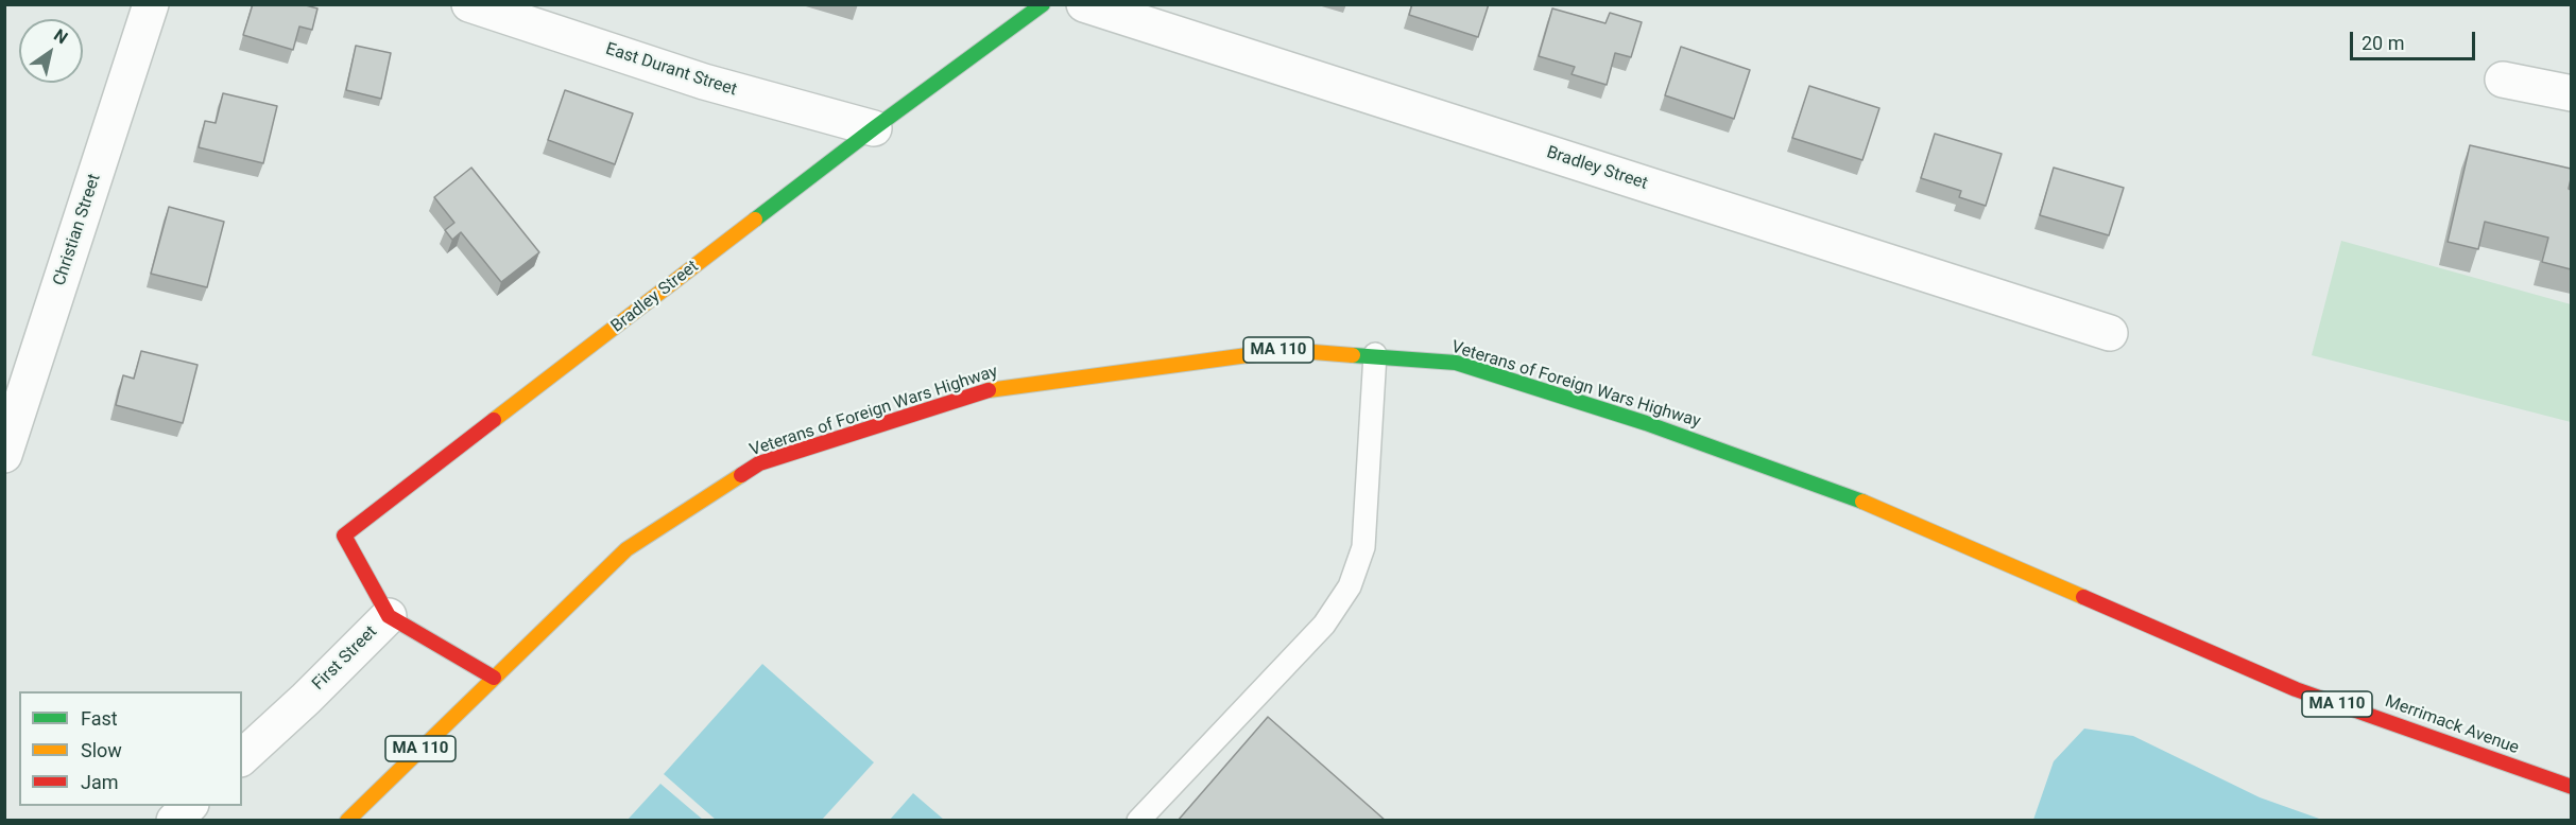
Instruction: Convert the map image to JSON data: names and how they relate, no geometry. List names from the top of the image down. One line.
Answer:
{"streets":{"main road":["Bradley Street","MA 110","Veterans of Foreign Wars Highway","First Street","Merrimack Avenue"],"street":["East Durant Street","Christian Street"]},"crossings":[["East Durant Street","Bradley Street"],["Bradley Street","First Street"],["Veterans of Foreign Wars Highway","First Street"],["Veterans of Foreign Wars Highway","Merrimack Avenue"]],"legend":["Fast","Slow","Jam"],"scale_bar":"20 m","north":"top right"}
